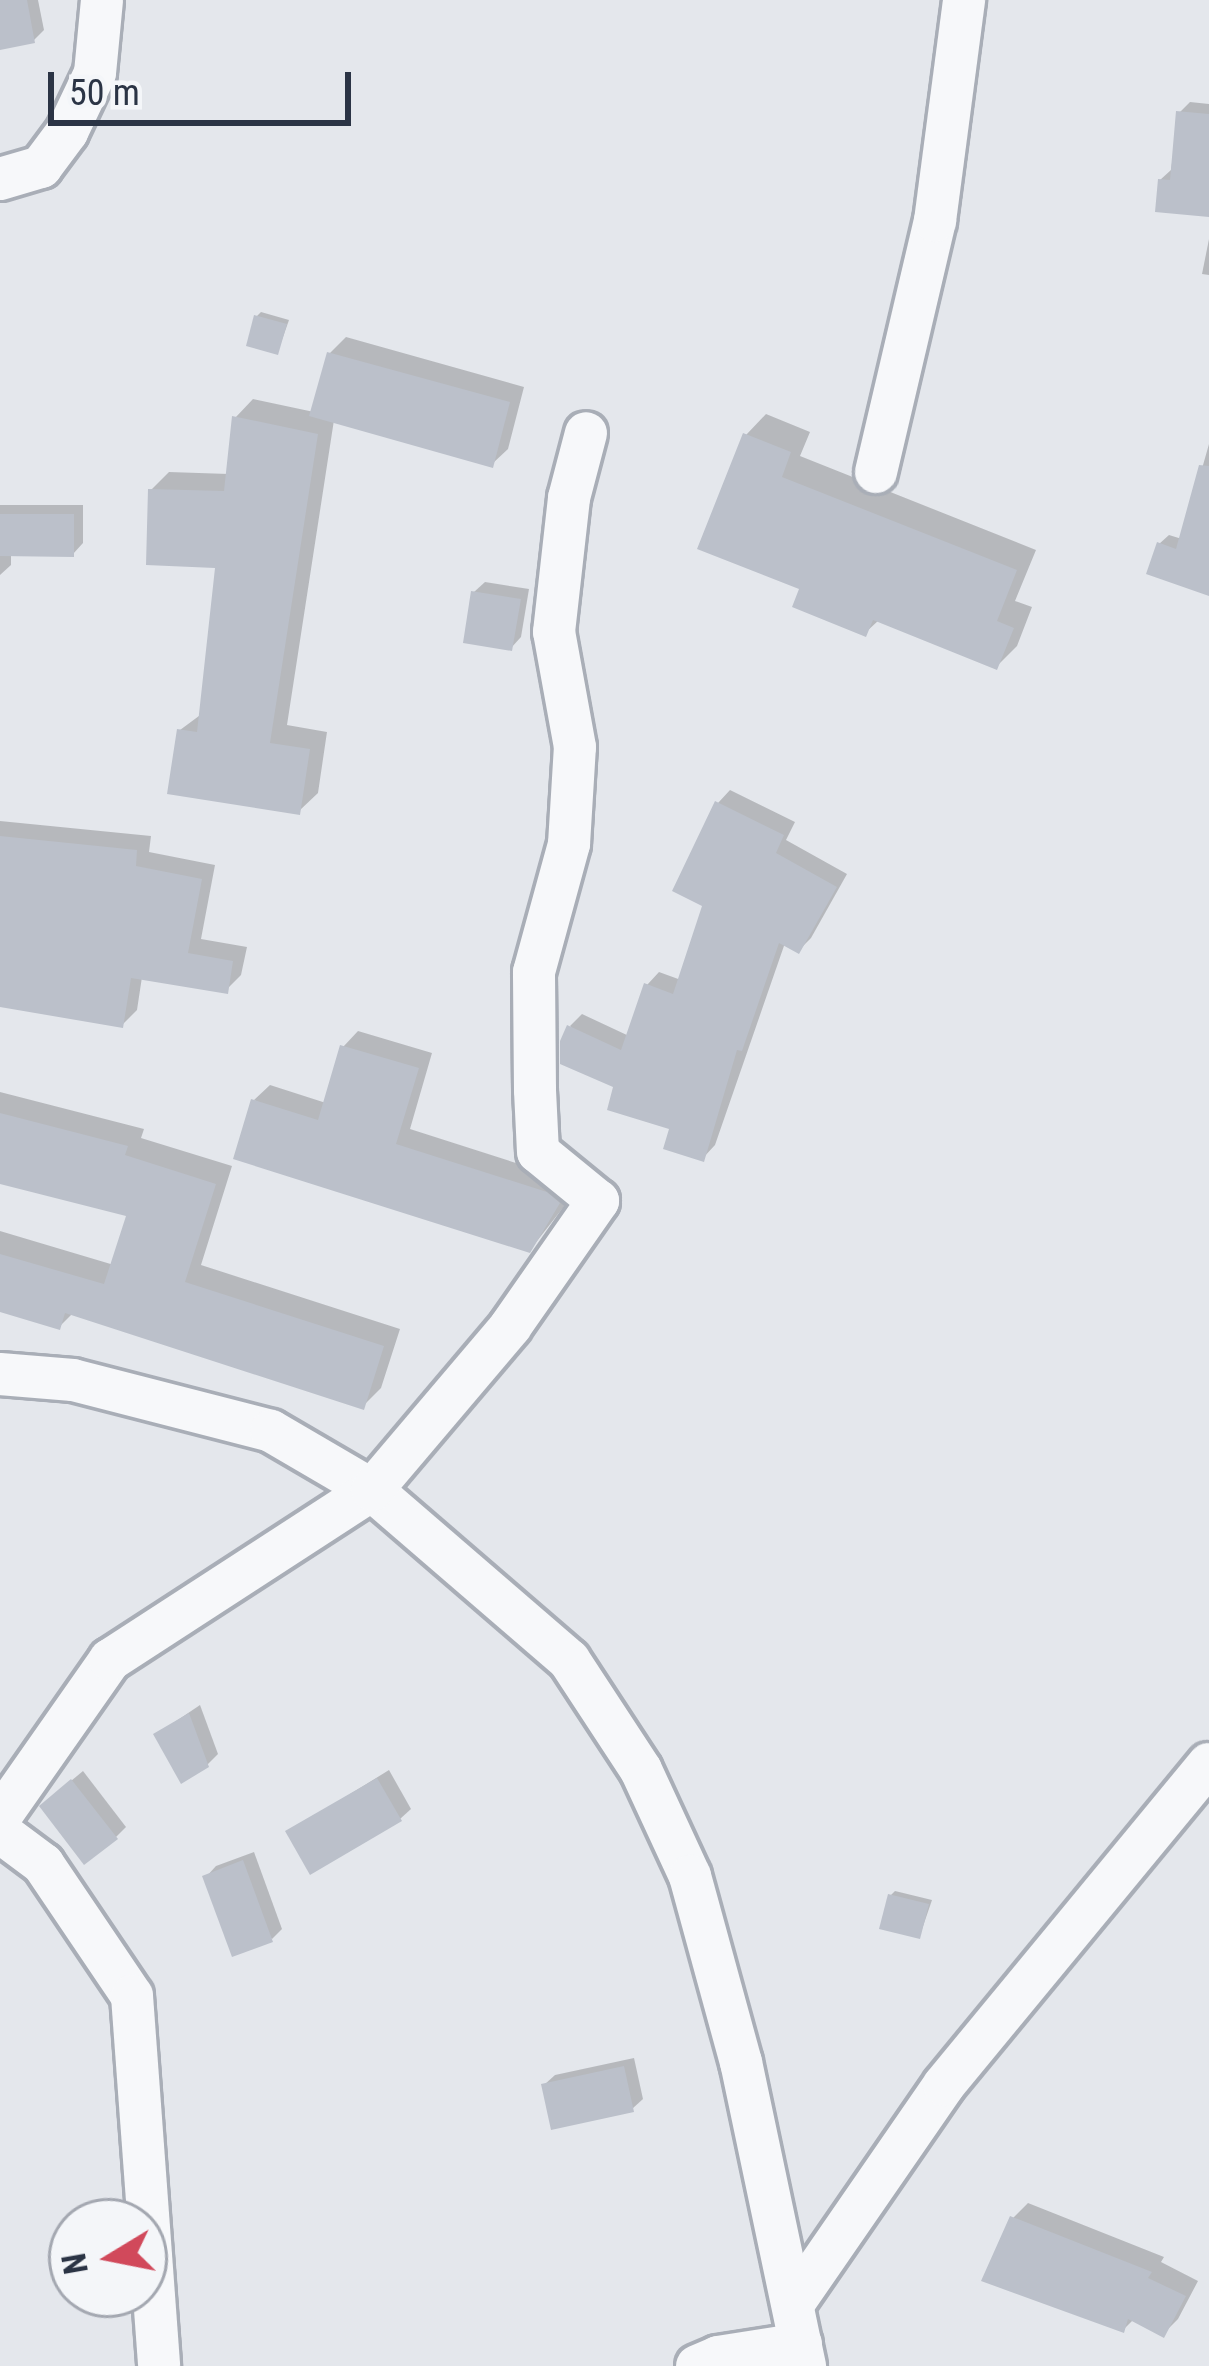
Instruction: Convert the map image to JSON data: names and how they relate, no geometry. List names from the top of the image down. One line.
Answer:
{"scale_bar":"50 m","north":"left"}
